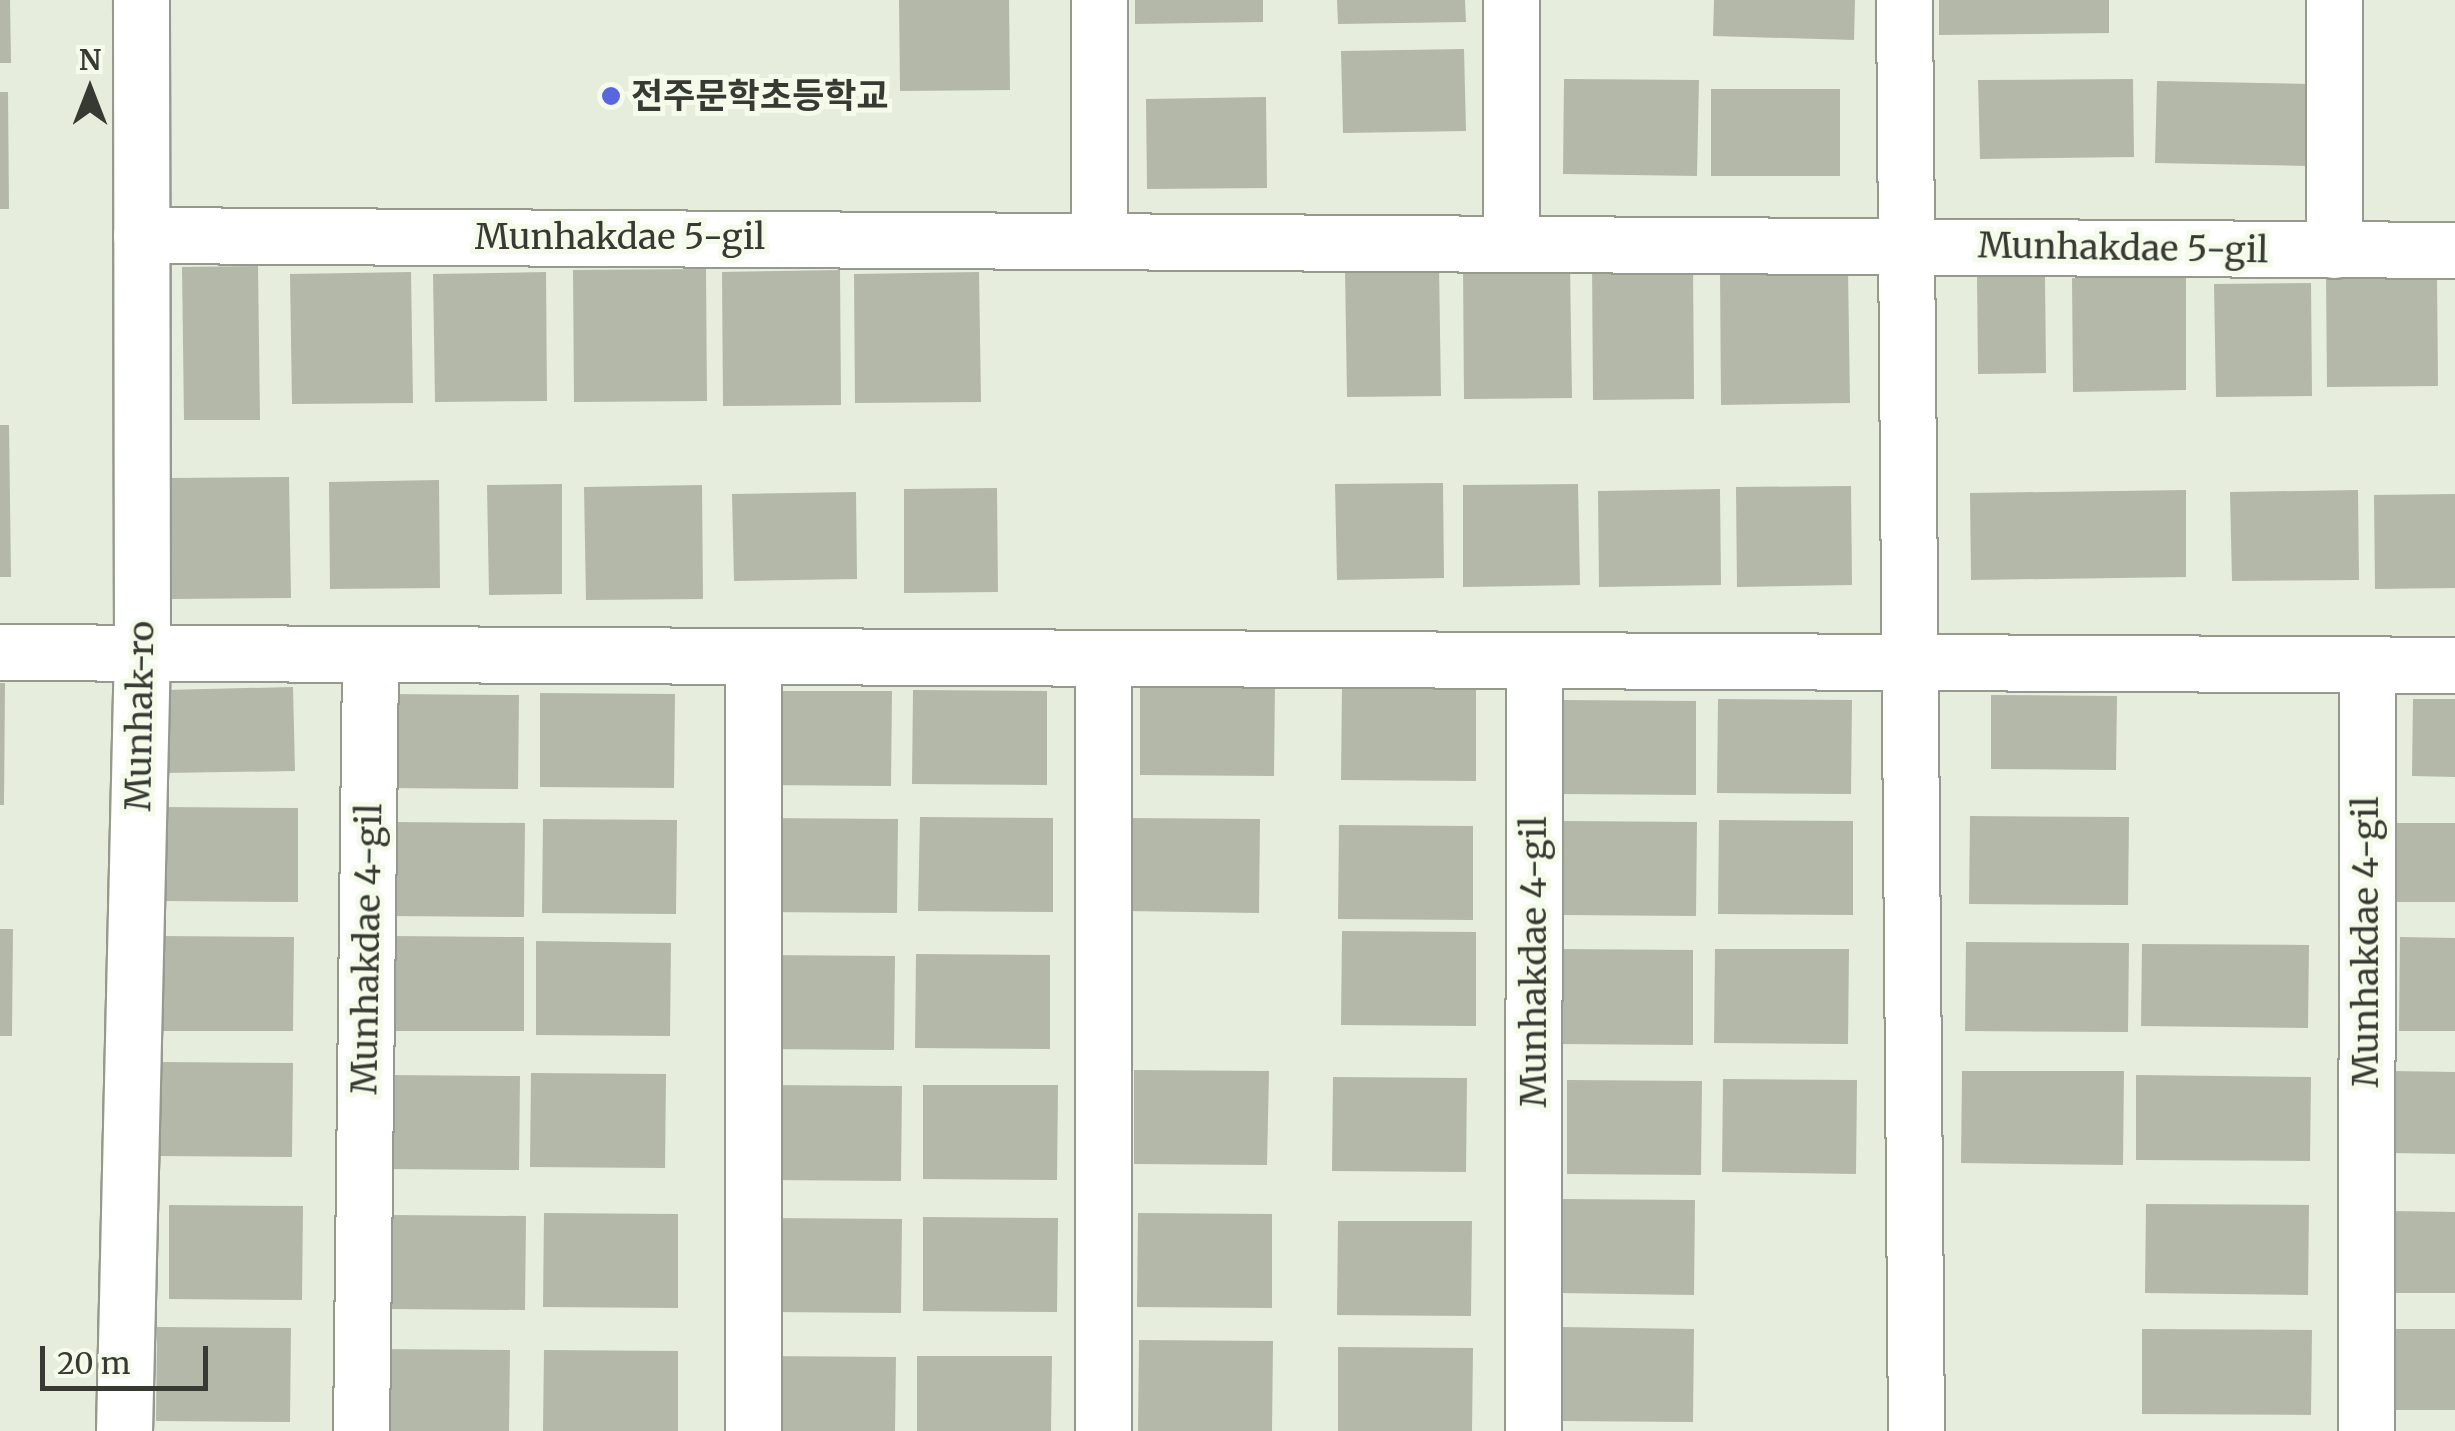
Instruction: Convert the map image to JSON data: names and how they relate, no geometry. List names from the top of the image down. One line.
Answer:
{"streets":{"street":["Munhakdae 5-gil","Munhak-ro","Munhakdae 4-gil"]},"crossings":[["Munhakdae 5-gil","Munhak-ro"]],"places":["전주문학초등학교"],"scale_bar":"20 m","north":"top"}
